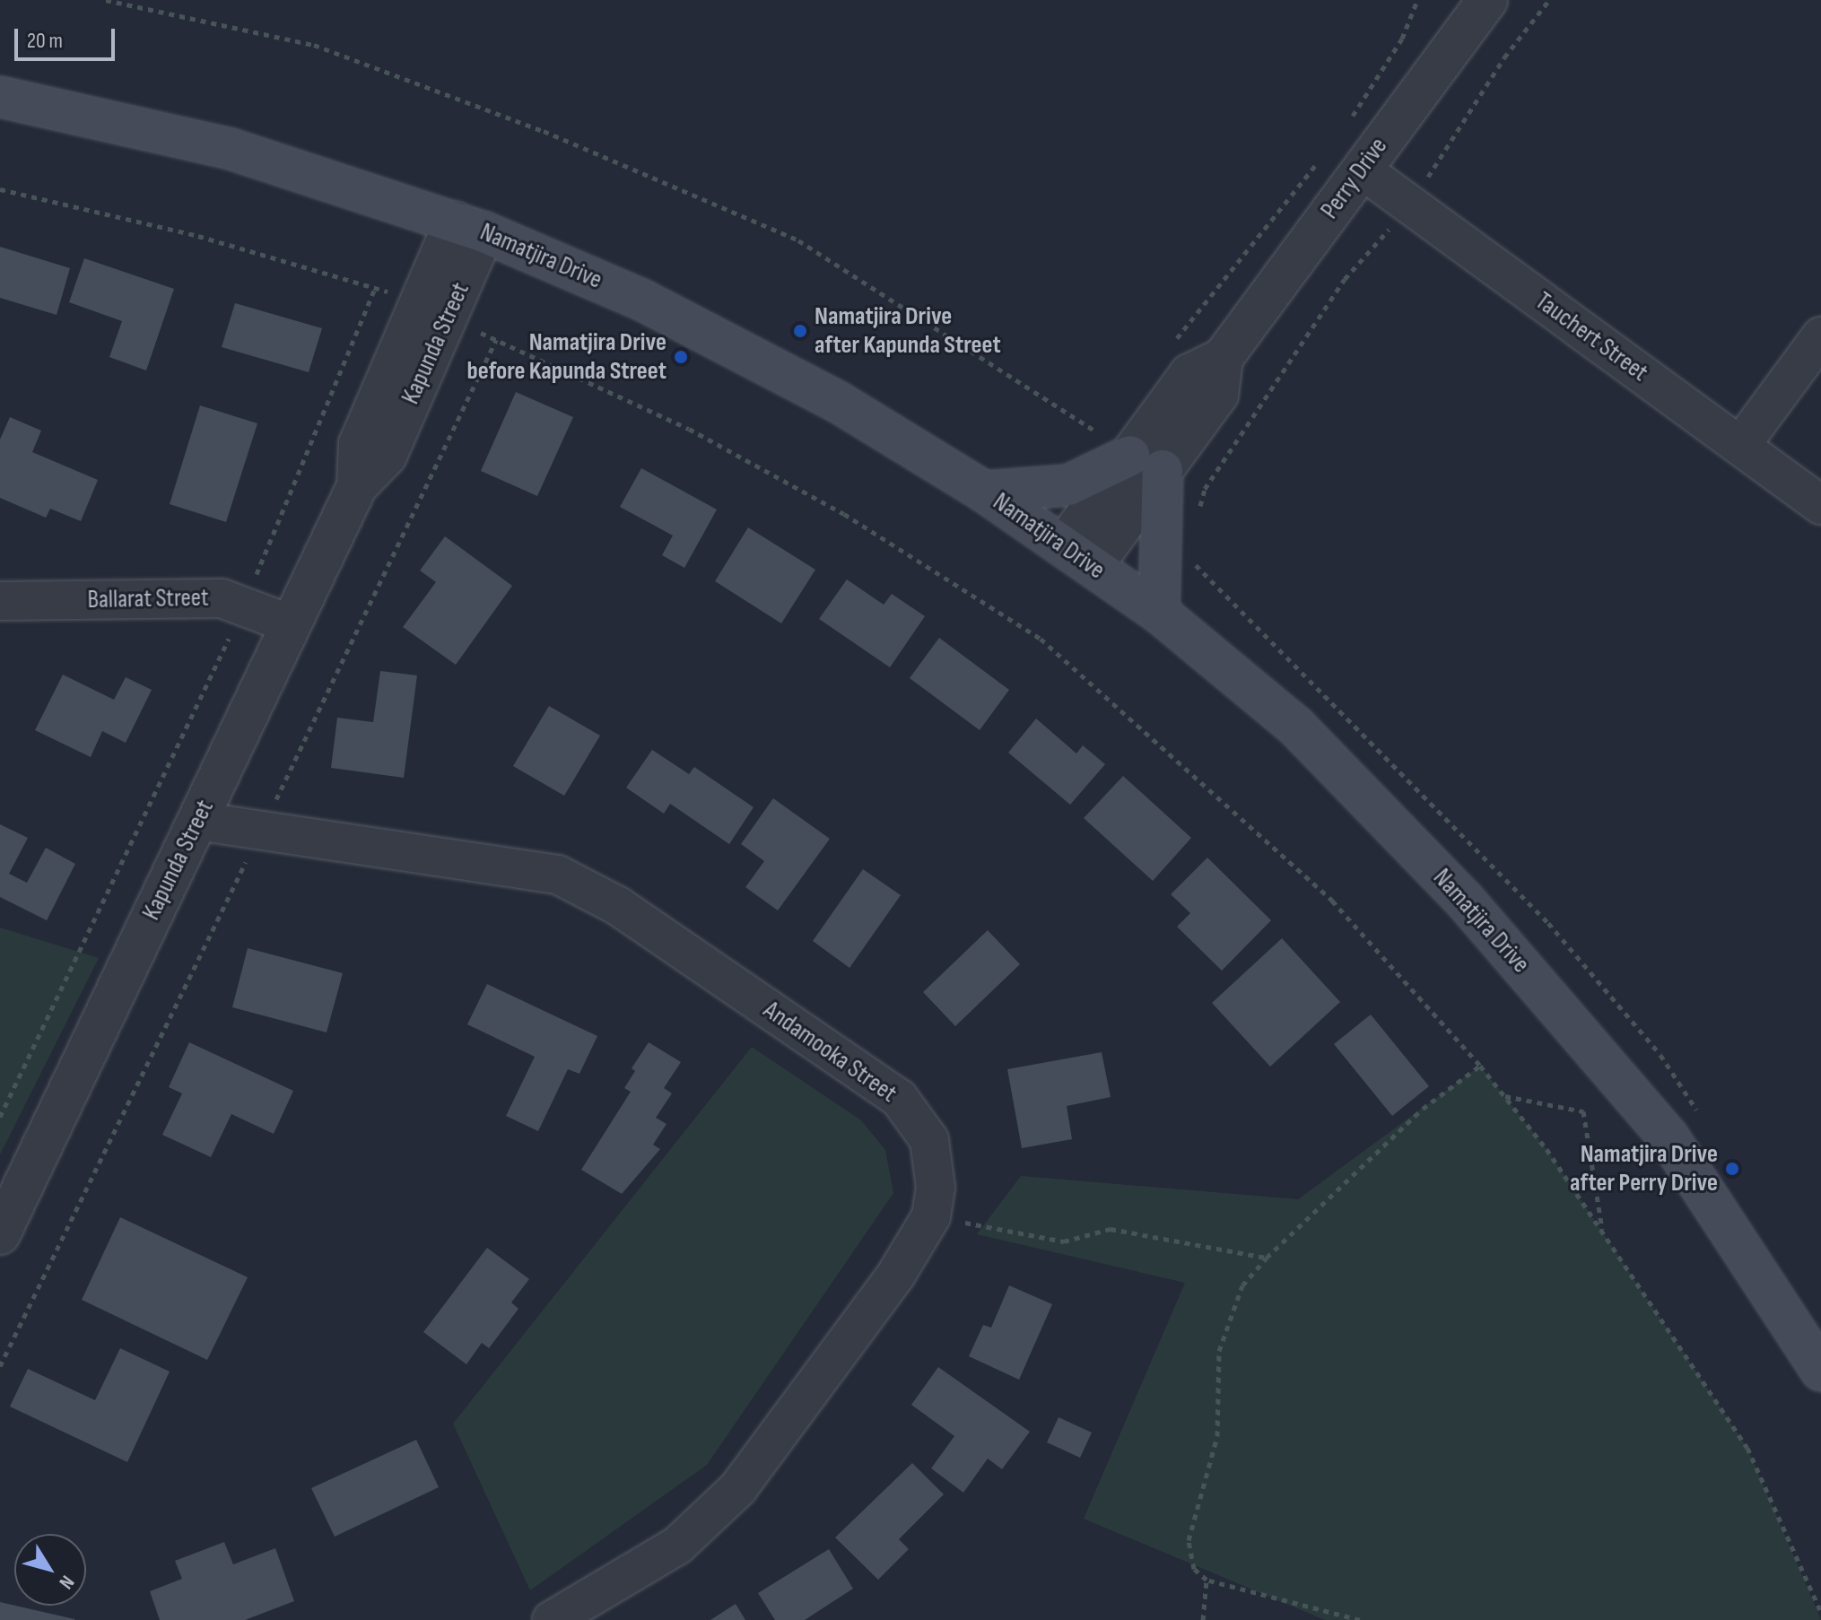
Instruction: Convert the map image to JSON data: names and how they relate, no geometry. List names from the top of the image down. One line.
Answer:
{"streets":{"main road":["Namatjira Drive"],"street":["Perry Drive","Tauchert Street","Kapunda Street","Ballarat Street","Andamooka Street"]},"crossings":[["Perry Drive","Namatjira Drive"],["Perry Drive","Tauchert Street"],["Namatjira Drive","Kapunda Street"],["Kapunda Street","Ballarat Street"],["Kapunda Street","Andamooka Street"]],"places":["Namatjira Drive after Kapunda Street","Namatjira Drive before Kapunda Street","Namatjira Drive after Perry Drive"],"scale_bar":"20 m","north":"bottom right"}
